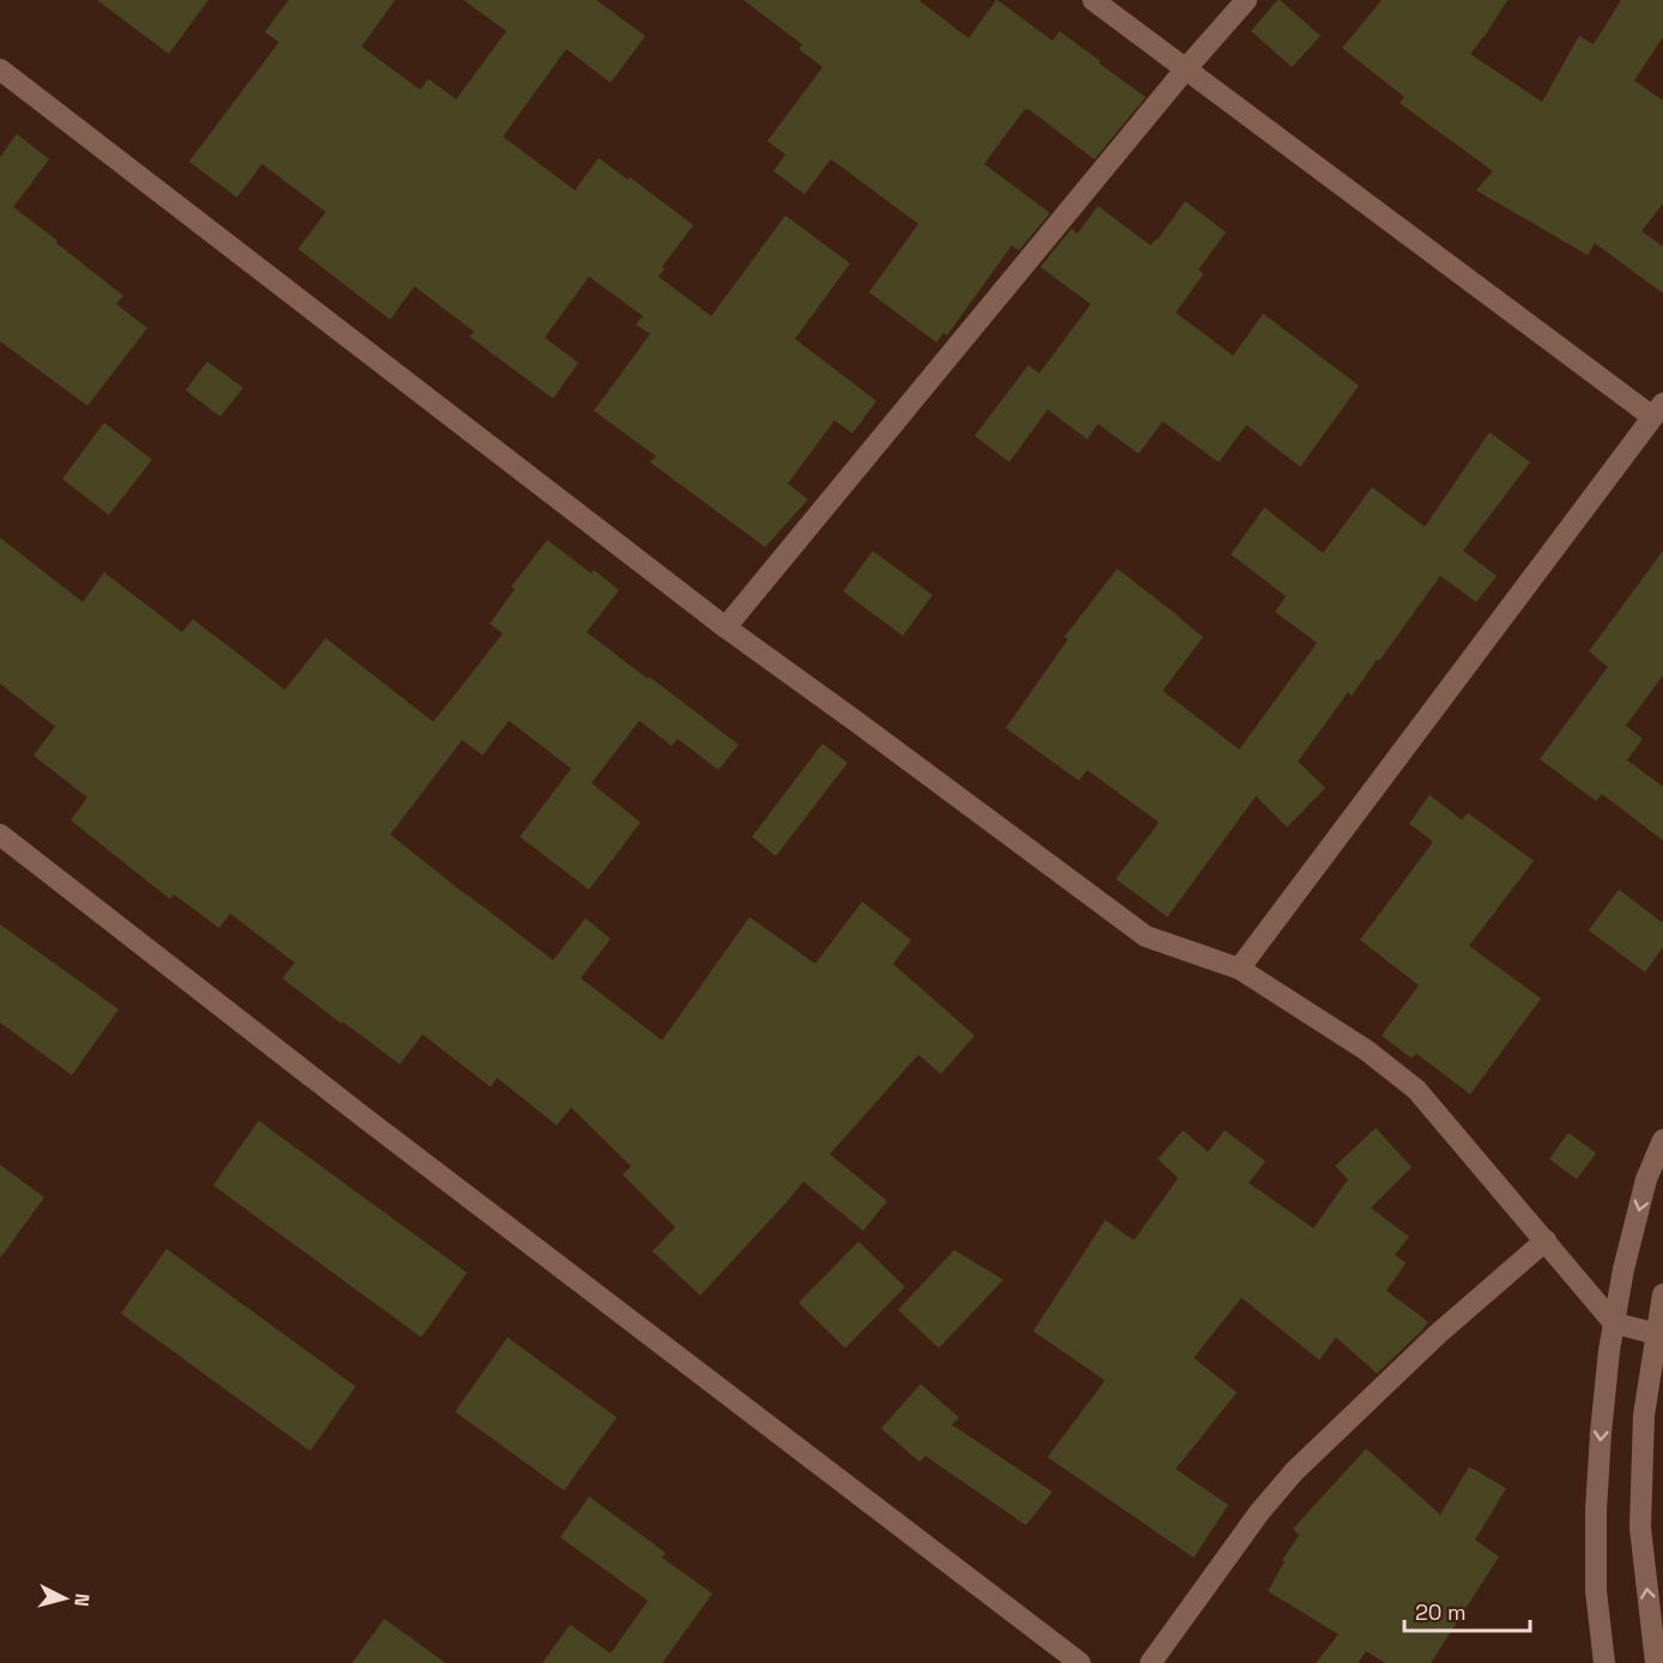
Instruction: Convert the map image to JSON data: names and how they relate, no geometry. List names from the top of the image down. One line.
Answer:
{"scale_bar":"20 m","north":"right"}
